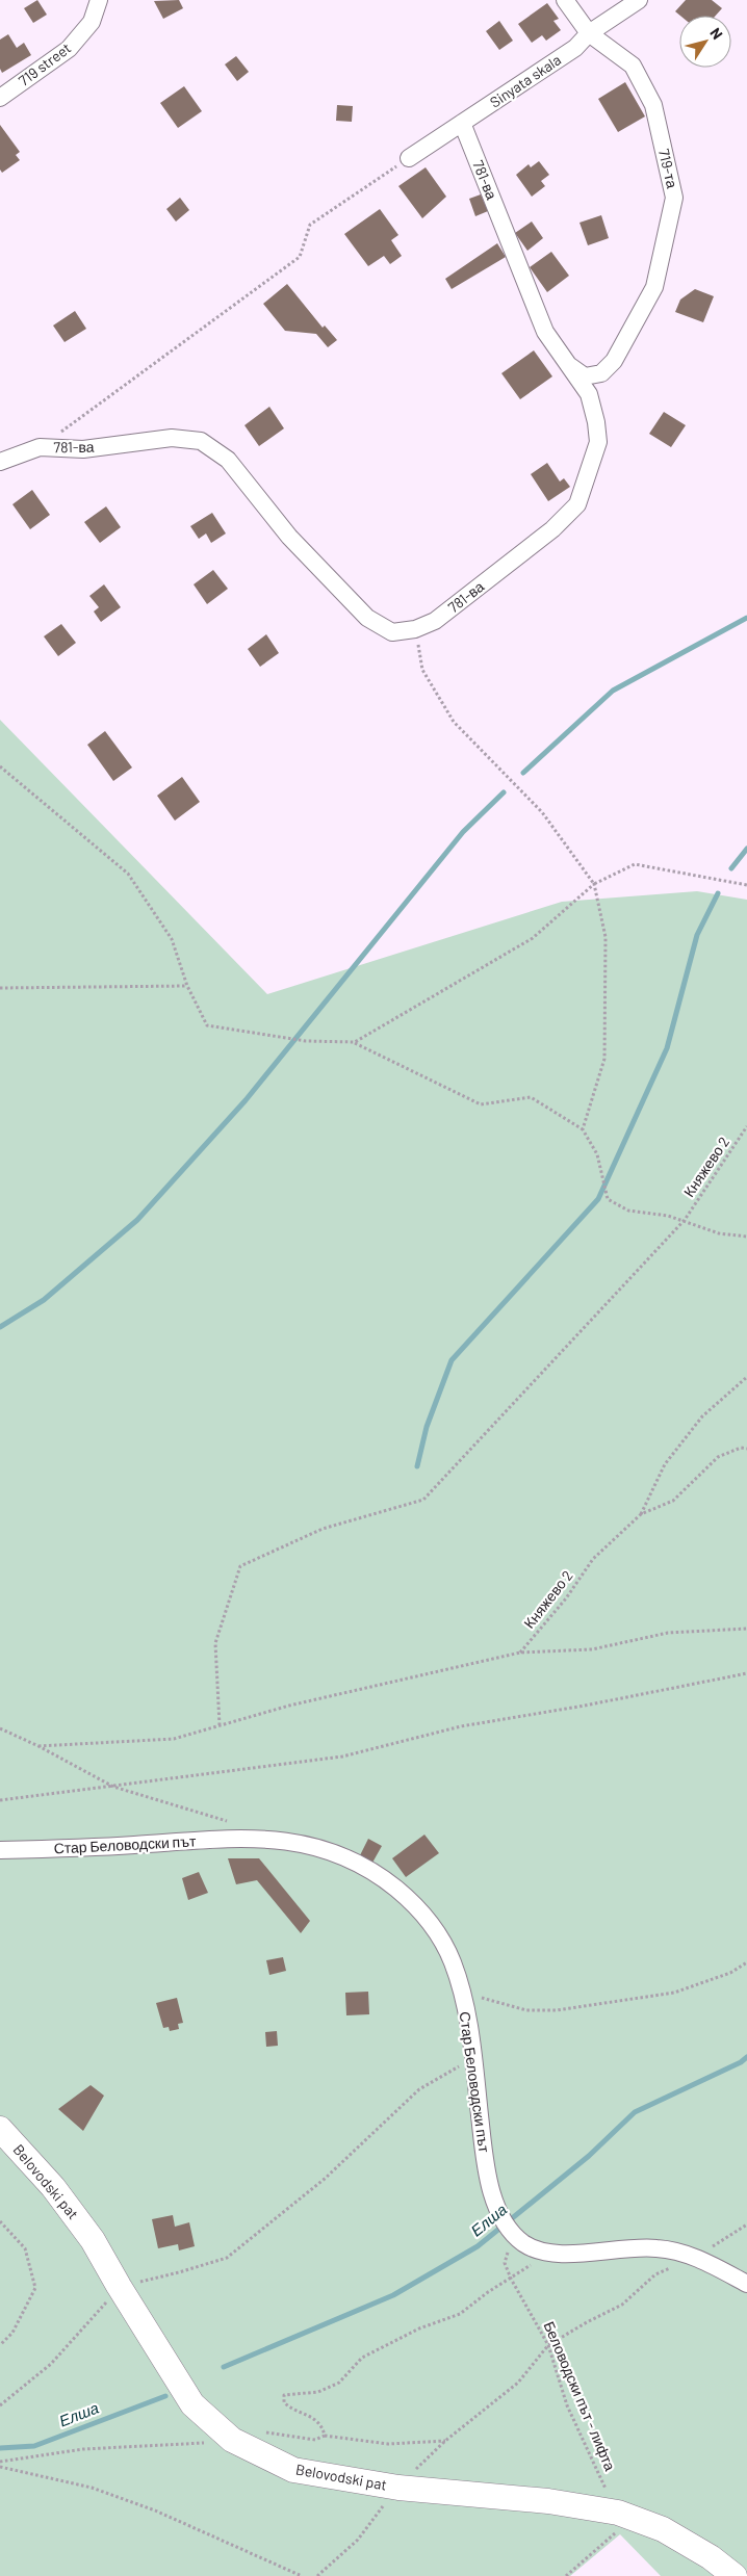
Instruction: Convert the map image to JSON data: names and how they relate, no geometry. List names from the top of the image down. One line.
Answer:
{"streets":{"street":["719 street","Sinyata skala","719-та","781-ва","Стар Беловодски път","Belovodski pat"],"path":["Княжево 2","Беловодски път - лифта"]},"crossings":[["Sinyata skala","719-та"],["Sinyata skala","781-ва"],["719-та","781-ва"],["Стар Беловодски път","Беловодски път - лифта"],["Belovodski pat","Беловодски път - лифта"]],"water":["Елша"],"north":"top right"}
